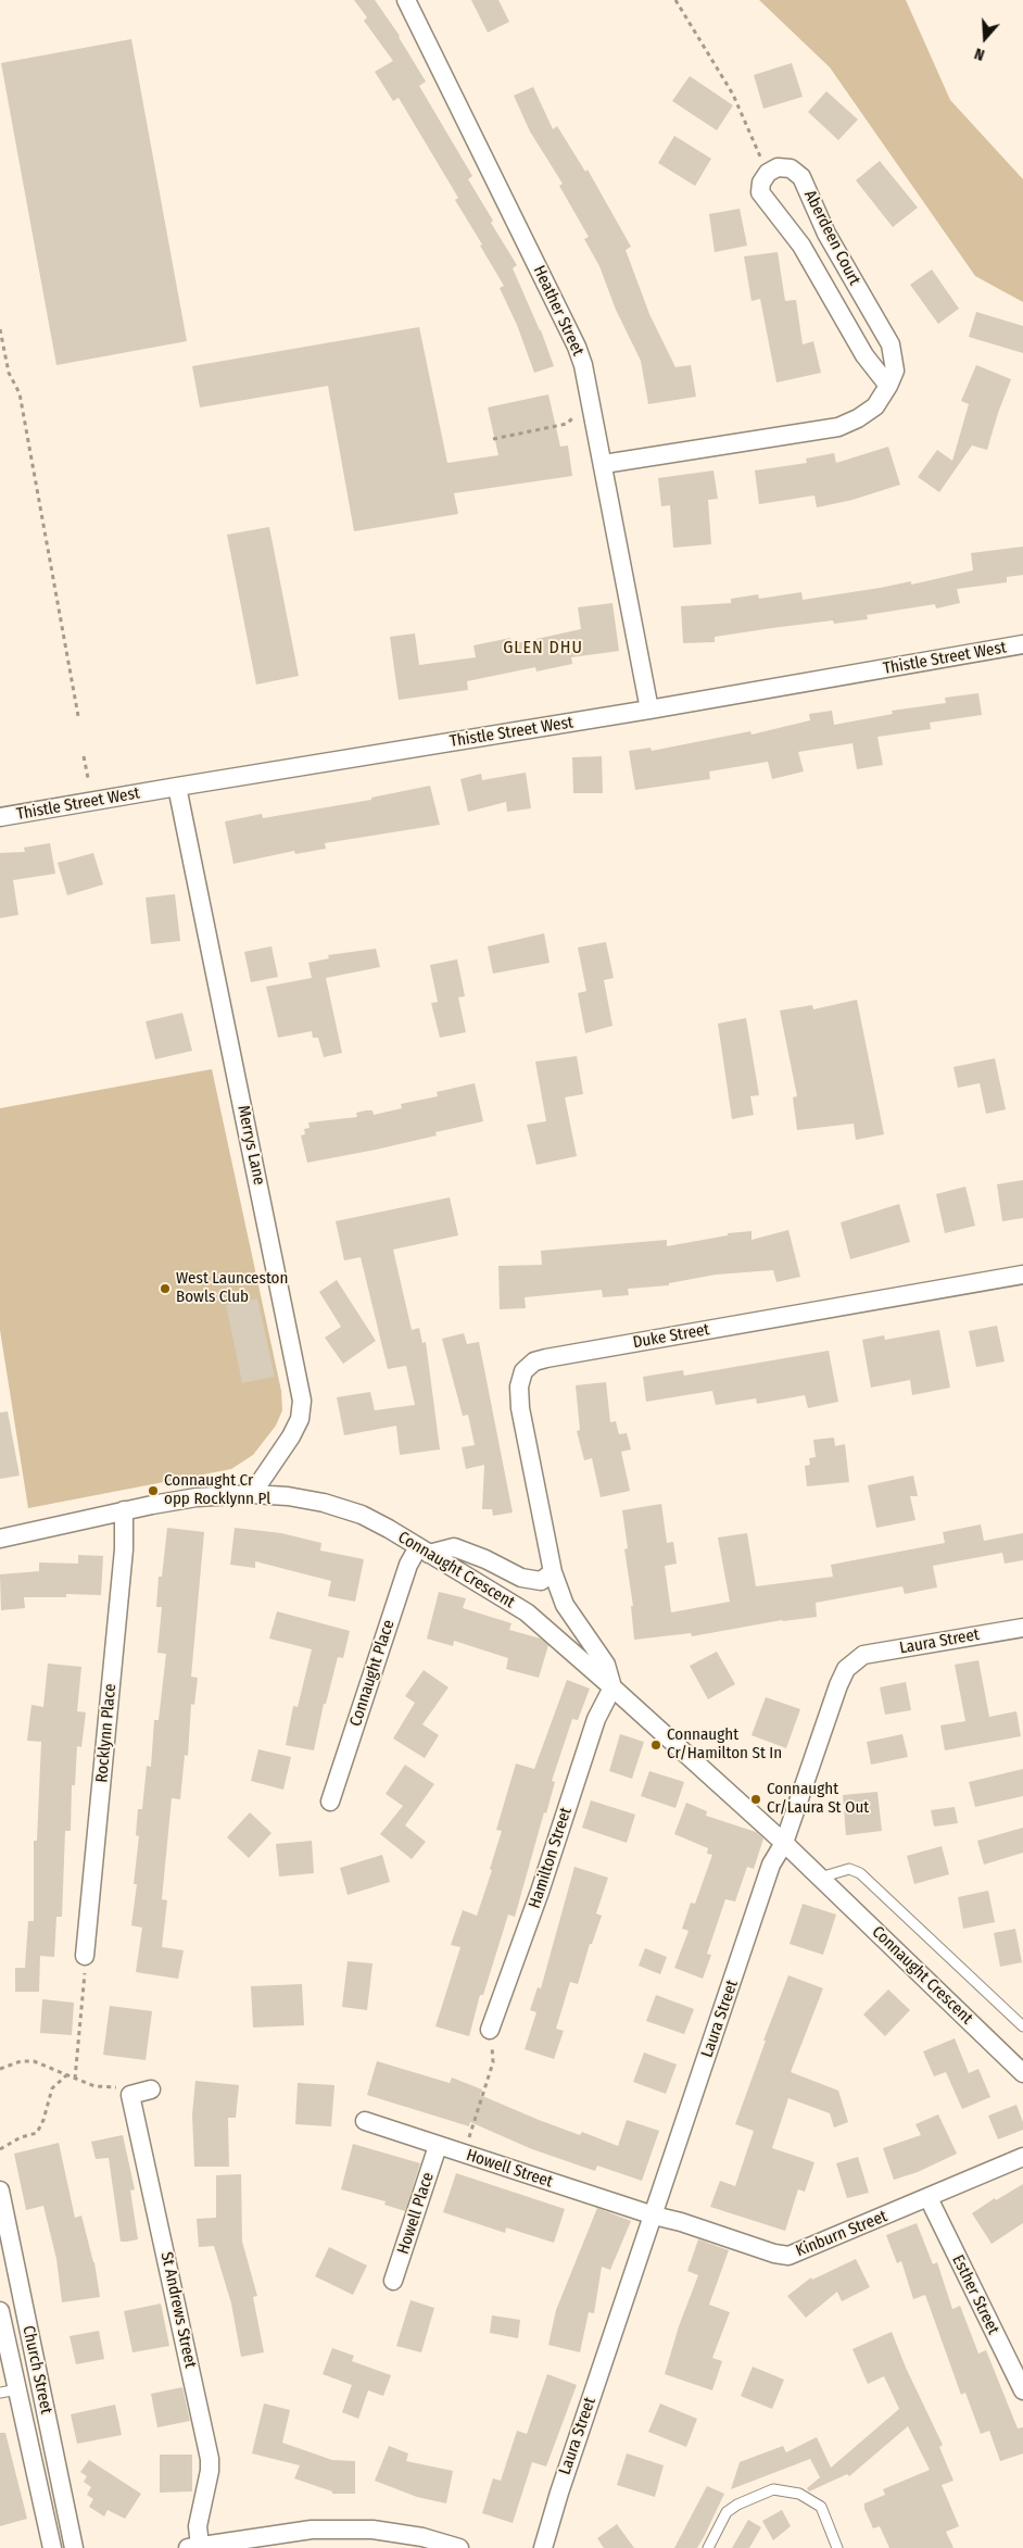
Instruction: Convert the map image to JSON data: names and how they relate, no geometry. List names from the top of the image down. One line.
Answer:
{"streets":{"street":["Aberdeen Court","Heather Street","Thistle Street West","Merrys Lane","Duke Street","Connaught Crescent","Laura Street","Connaught Place","Rocklynn Place","Hamilton Street","Howell Street","Howell Place","Kinburn Street","Esther Street","St Andrews Street","Church Street"]},"crossings":[["Aberdeen Court","Heather Street"],["Heather Street","Thistle Street West"],["Thistle Street West","Merrys Lane"],["Merrys Lane","Connaught Crescent"],["Duke Street","Connaught Crescent"],["Duke Street","Hamilton Street"],["Connaught Crescent","Laura Street"],["Connaught Crescent","Connaught Place"],["Connaught Crescent","Rocklynn Place"],["Connaught Crescent","Hamilton Street"],["Laura Street","Howell Street"],["Laura Street","Kinburn Street"],["Howell Street","Howell Place"],["Howell Street","Kinburn Street"],["Kinburn Street","Esther Street"]],"districts":["GLEN DHU"],"places":["West Launceston Bowls Club","Connaught Cr opp Rocklynn Pl","Connaught Cr/Hamilton St In","Connaught Cr/Laura St Out"],"north":"bottom"}
